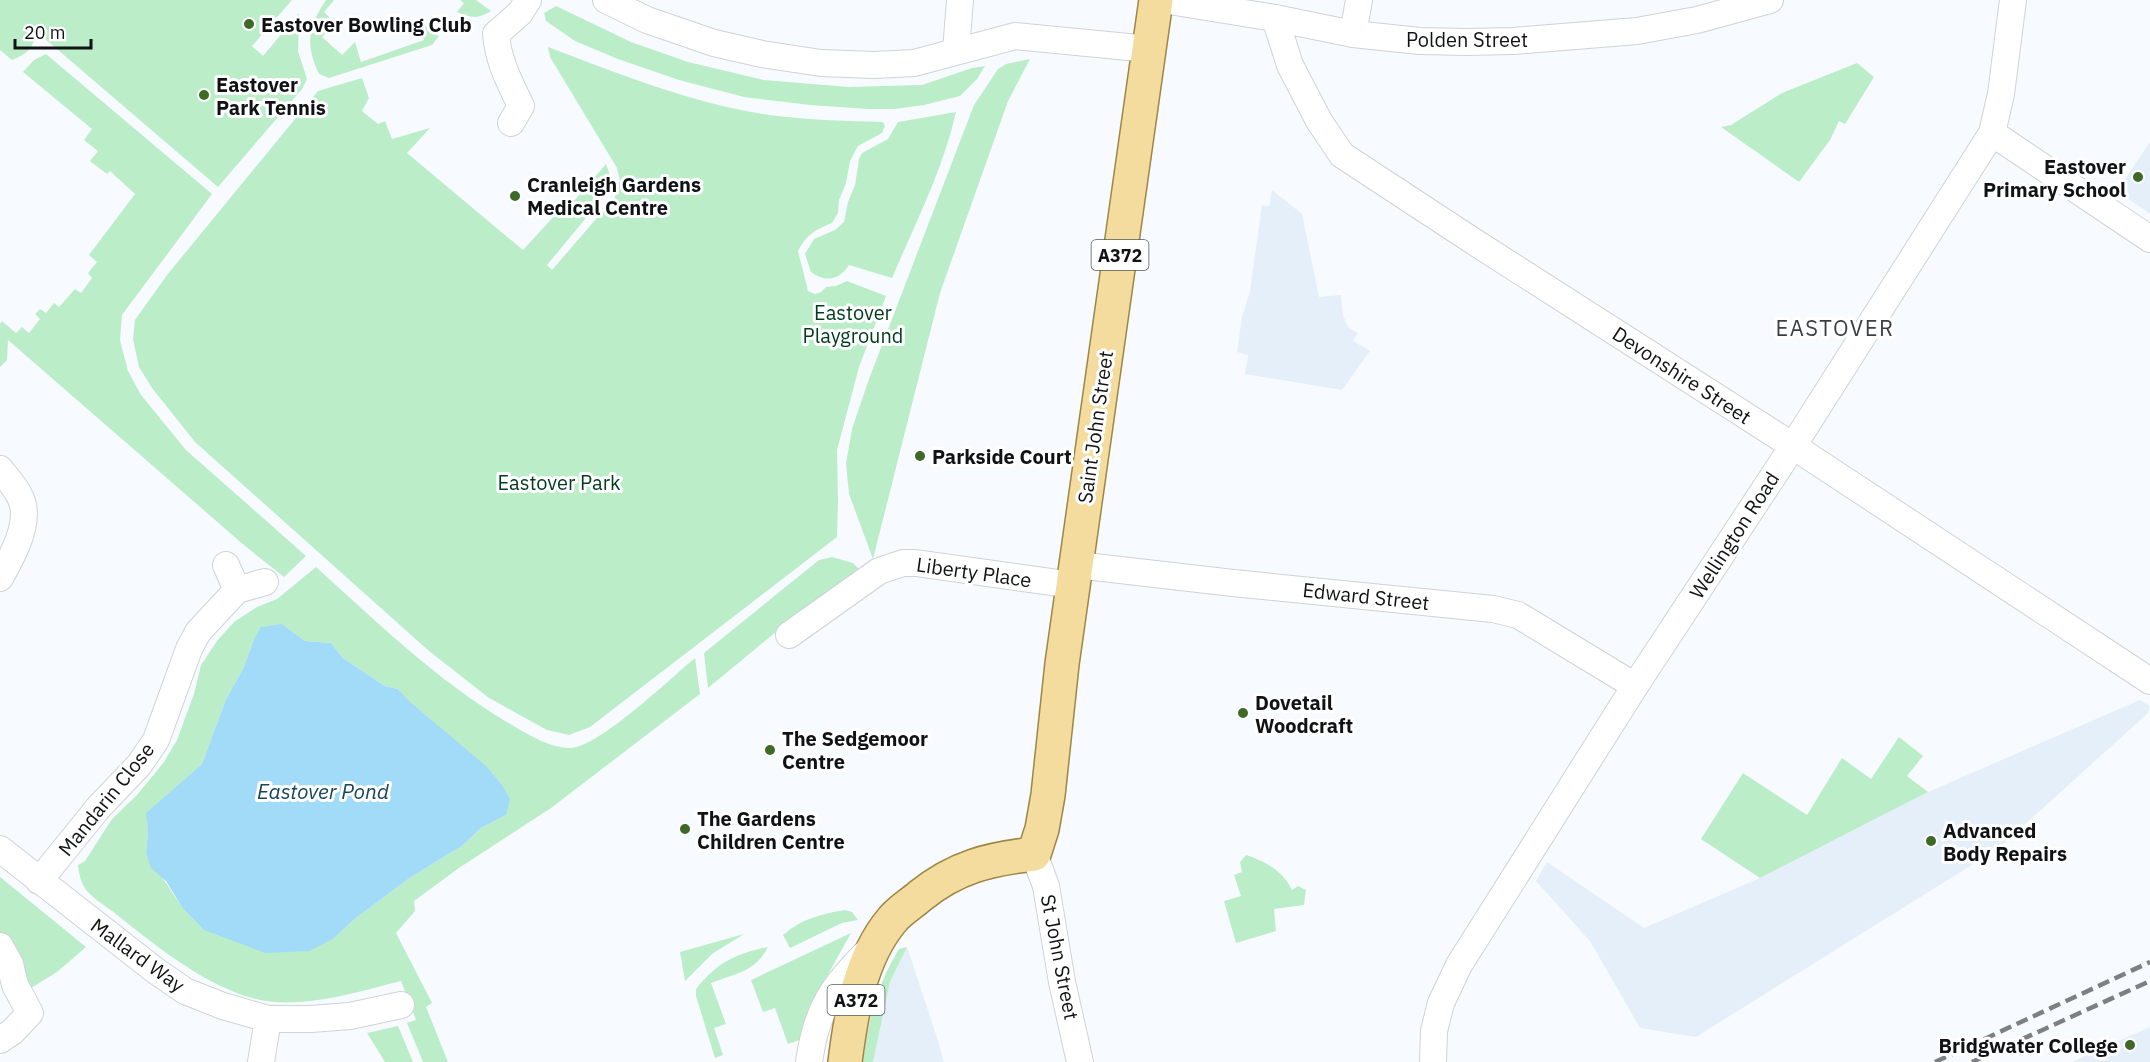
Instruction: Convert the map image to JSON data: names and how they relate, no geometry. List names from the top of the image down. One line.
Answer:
{"streets":{"main road":["A372","Saint John Street"],"street":["Polden Street","Devonshire Street","Wellington Road","Liberty Place","Edward Street","Mandarin Close","Mallard Way","St John Street"]},"crossings":[["Polden Street","Devonshire Street"],["A372","Saint John Street"],["A372","St John Street"],["Devonshire Street","Wellington Road"],["Saint John Street","Liberty Place"],["Saint John Street","Edward Street"],["Saint John Street","St John Street"],["Wellington Road","Edward Street"],["Liberty Place","Edward Street"],["Mandarin Close","Mallard Way"]],"districts":["EASTOVER"],"water":["Eastover Pond"],"parks":["Eastover Playground","Eastover Park"],"places":["Eastover Bowling Club","Eastover Park Tennis","Eastover Primary School","Cranleigh Gardens Medical Centre","Parkside Court","Dovetail Woodcraft","The Sedgemoor Centre","The Gardens Children Centre","Advanced Body Repairs","Bridgwater College"],"scale_bar":"20 m"}
